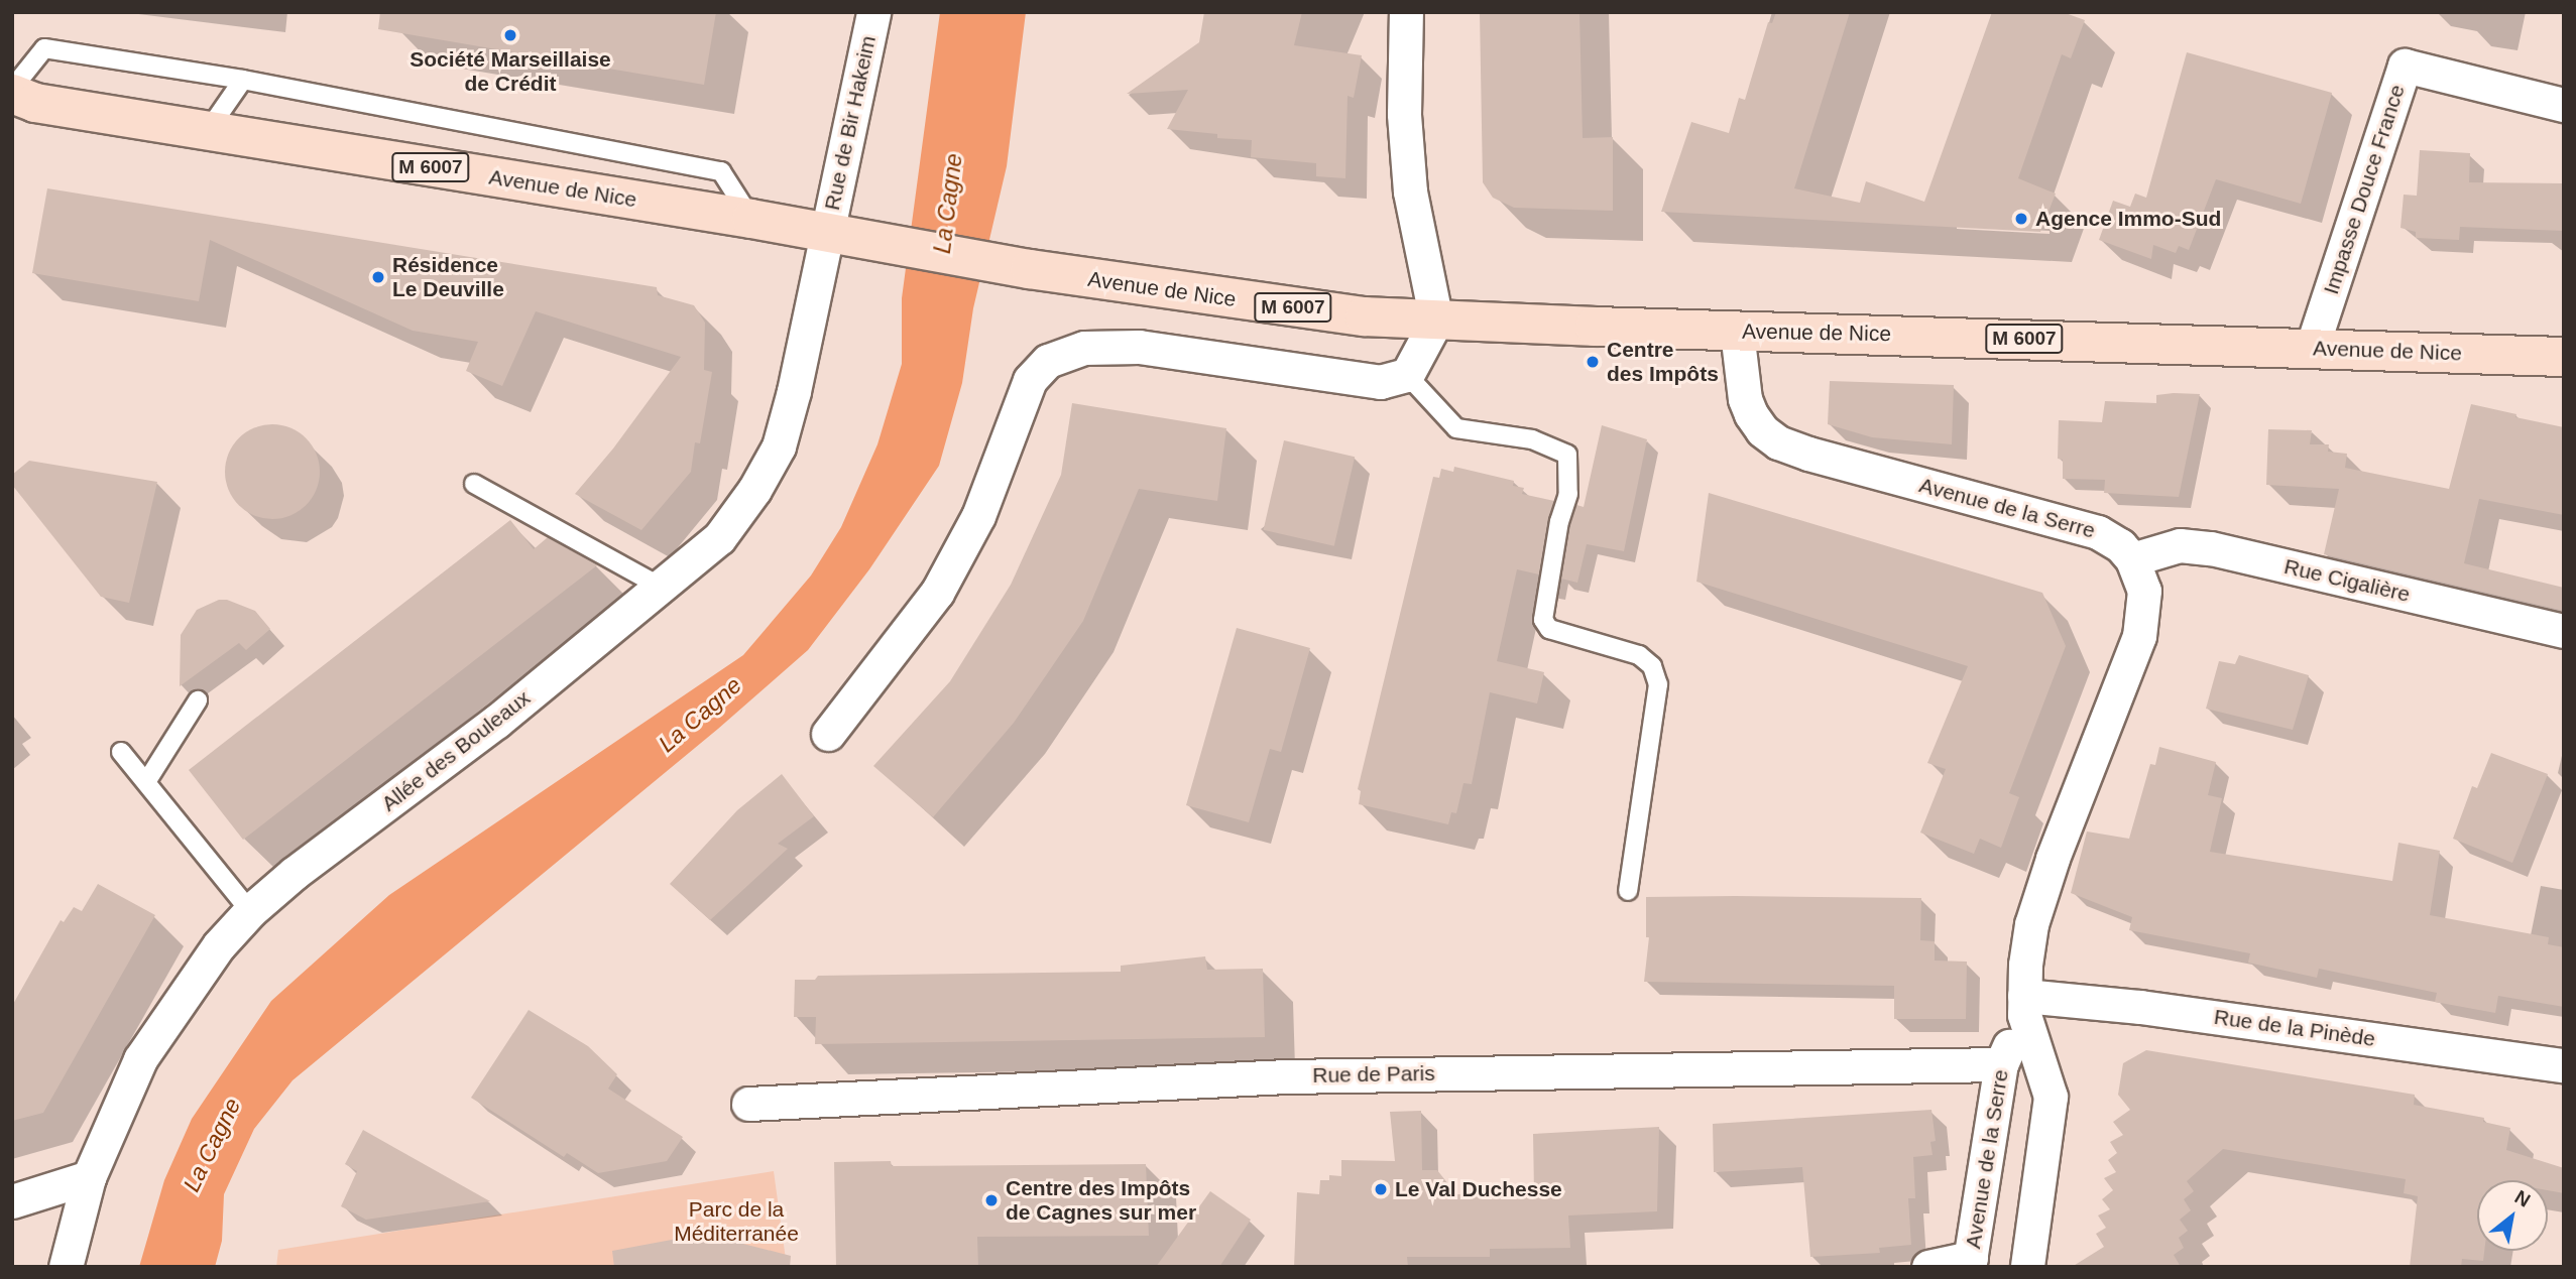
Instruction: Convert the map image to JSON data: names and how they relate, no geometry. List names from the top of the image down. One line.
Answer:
{"streets":{"main road":["M 6007","Avenue de Nice"],"street":["Rue de Bir Hakeim","Impasse Douce France","Avenue de la Serre","Rue Cigalière","Allée des Bouleaux","Rue de la Pinède","Rue de Paris"]},"crossings":[["Rue de Bir Hakeim","Avenue de Nice"],["Rue de Bir Hakeim","Allée des Bouleaux"],["Avenue de Nice","Impasse Douce France"],["Avenue de Nice","Avenue de la Serre"],["Avenue de Nice","Allée des Bouleaux"],["Avenue de la Serre","Rue Cigalière"],["Avenue de la Serre","Rue de la Pinède"],["Avenue de la Serre","Rue de Paris"]],"water":["La Cagne"],"parks":["Parc de la Méditerranée"],"places":["Société Marseillaise de Crédit","Agence Immo-Sud","Résidence Le Deuville","Centre des Impôts","Le Val Duchesse","Centre des Impôts de Cagnes sur mer"],"north":"top right"}
